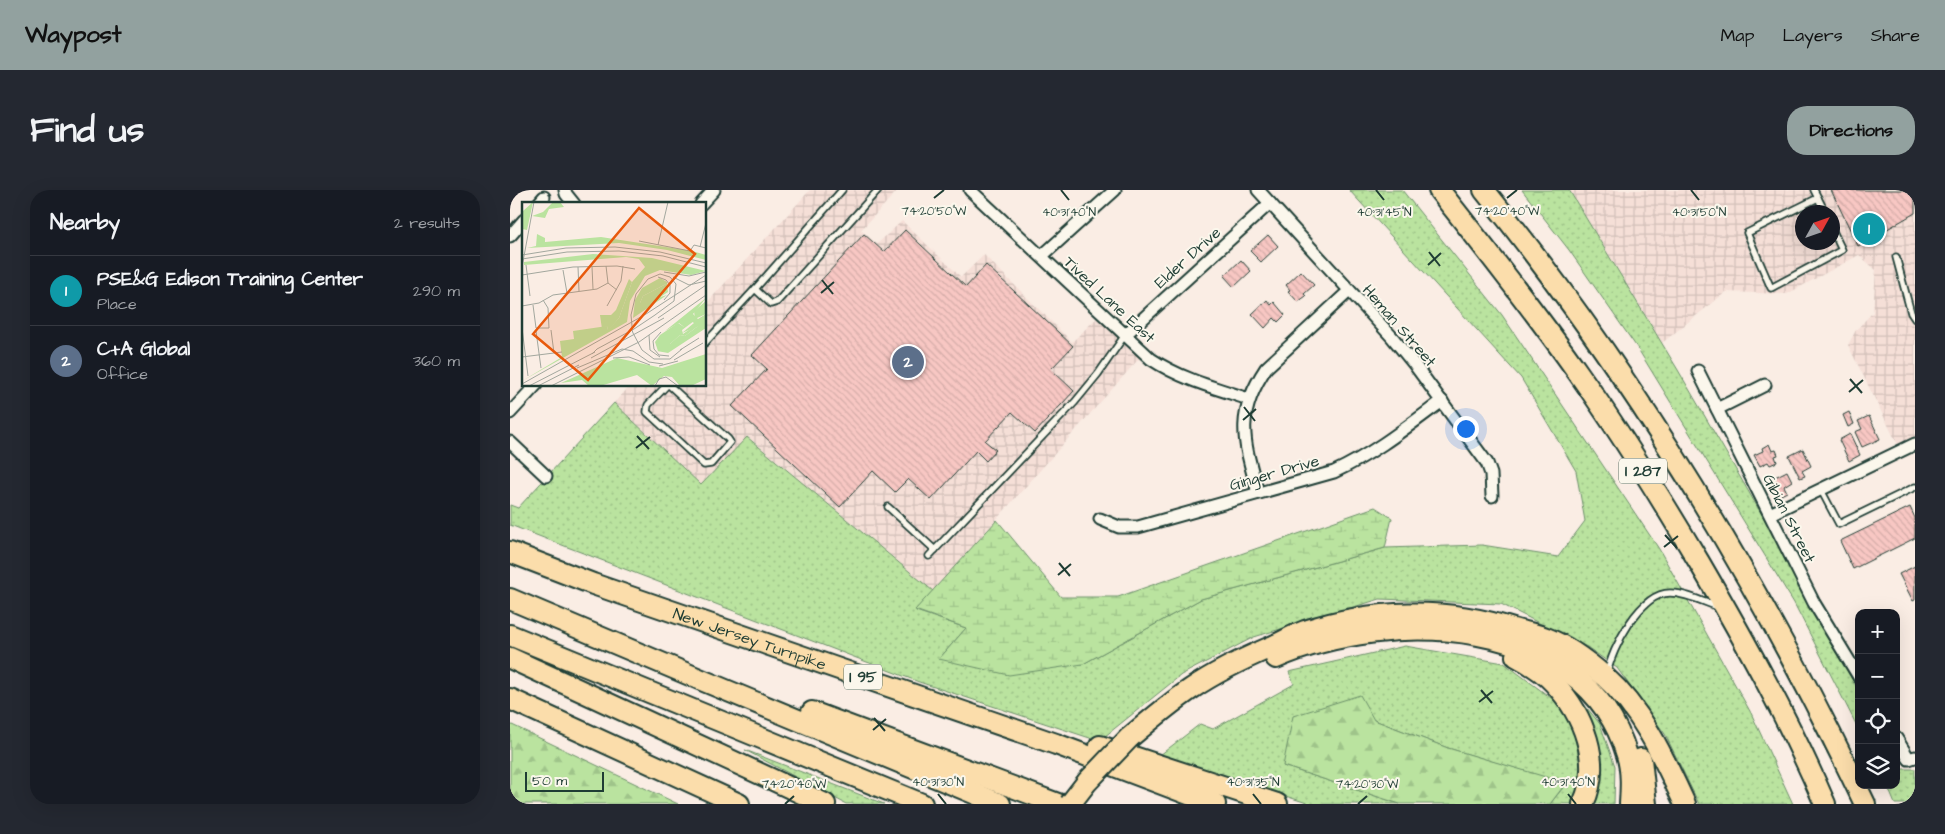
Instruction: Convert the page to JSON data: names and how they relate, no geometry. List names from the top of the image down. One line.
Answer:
{"streets":{"highway":["I 287","New Jersey Turnpike","I 95"],"street":["Elder Drive","Tived Lane East","Heman Street","Ginger Drive","Gibian Street"]},"crossings":[["Elder Drive","Tived Lane East"],["Elder Drive","Heman Street"],["Heman Street","Ginger Drive"]],"scale_bar":"50 m","north":"top right","page":{"header":"Waypost","nav":["Map","Layers","Share"],"title":"Find us","buttons":"Directions","heading":["Nearby","2 results"],"pins":["1","2"],"list":[{"mark":"1","name":"PSE&G Edison Training Center","note":"Place","value":"290 m"},{"mark":"2","name":"C+A Global","note":"Office","value":"360 m"}],"map_buttons":["+","−"],"scale":"50 m"},"coordinates":["74°20'50\"W","74°20'40\"W","40°31'40\"N","40°31'45\"N","40°31'50\"N","40°31'30\"N","40°31'35\"N","74°20'30\"W"]}
